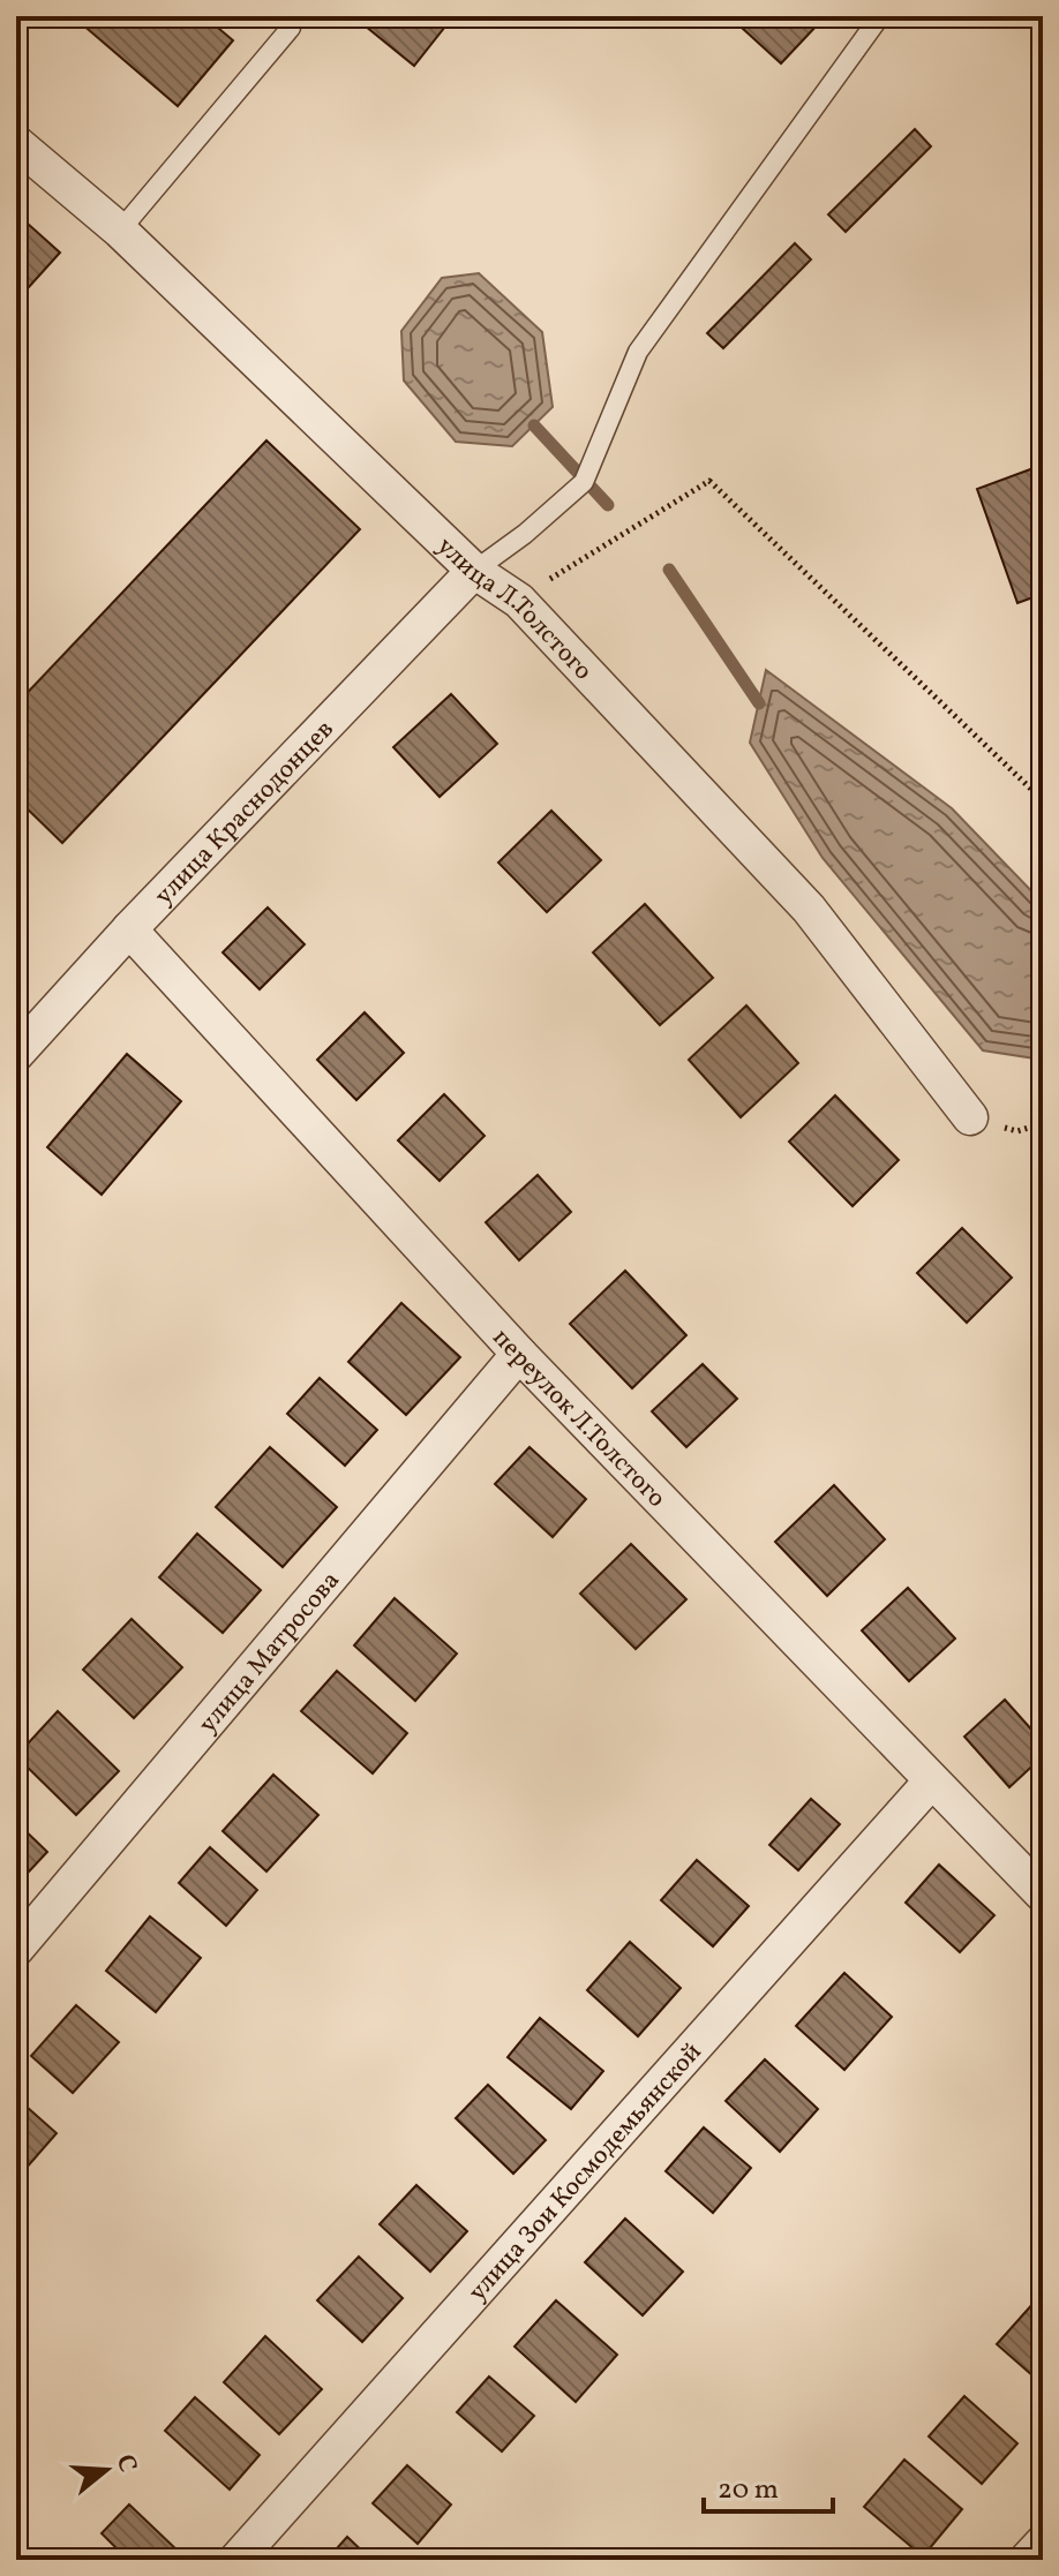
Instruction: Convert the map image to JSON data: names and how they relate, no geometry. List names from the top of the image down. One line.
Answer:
{"streets":{"street":["улица Л.Толстого","улица Краснодонцев","переулок Л.Толстого","улица Матросова","улица Зои Космодемьянской"]},"crossings":[["улица Л.Толстого","улица Краснодонцев"],["улица Краснодонцев","переулок Л.Толстого"],["переулок Л.Толстого","улица Матросова"],["переулок Л.Толстого","улица Зои Космодемьянской"]],"scale_bar":"20 m","north":"right"}
